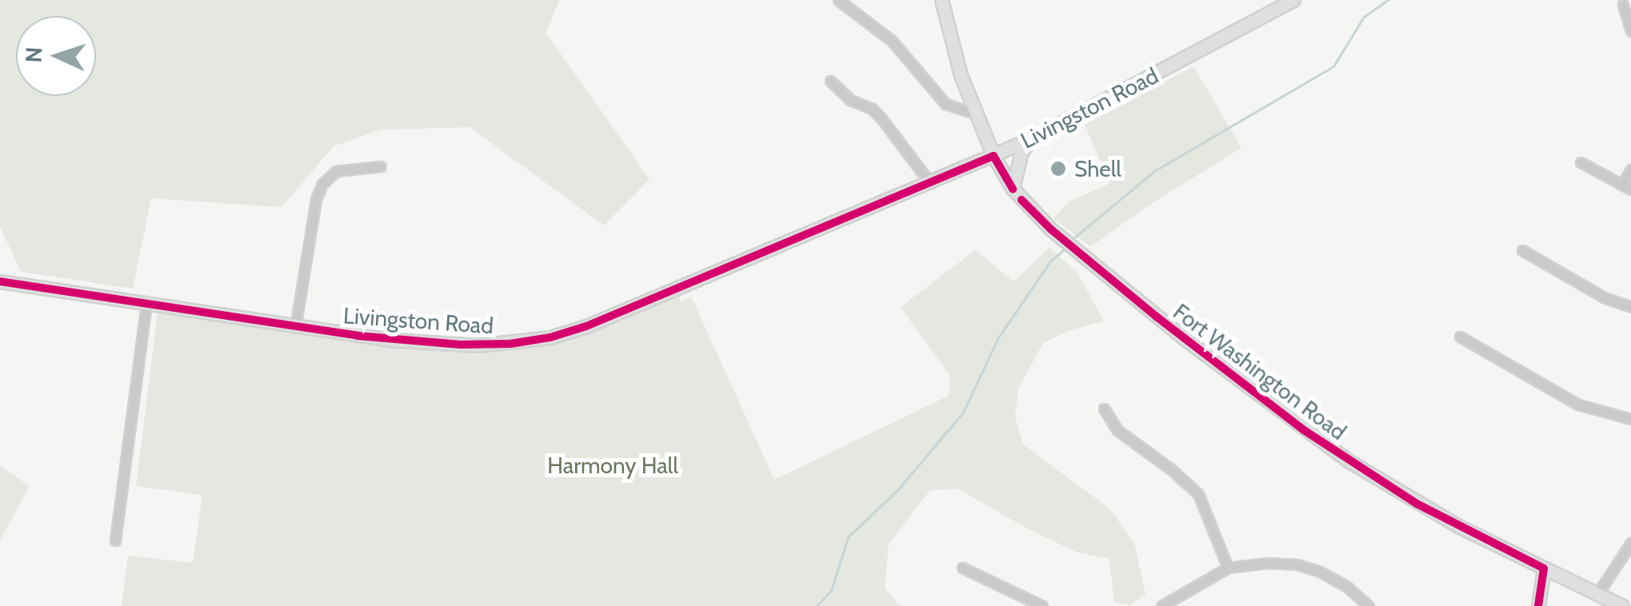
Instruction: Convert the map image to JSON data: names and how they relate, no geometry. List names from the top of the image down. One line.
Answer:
{"streets":{"main road":["Livingston Road","Fort Washington Road"]},"crossings":[["Livingston Road","Fort Washington Road"]],"parks":["Harmony Hall"],"places":["Shell"],"north":"left"}
